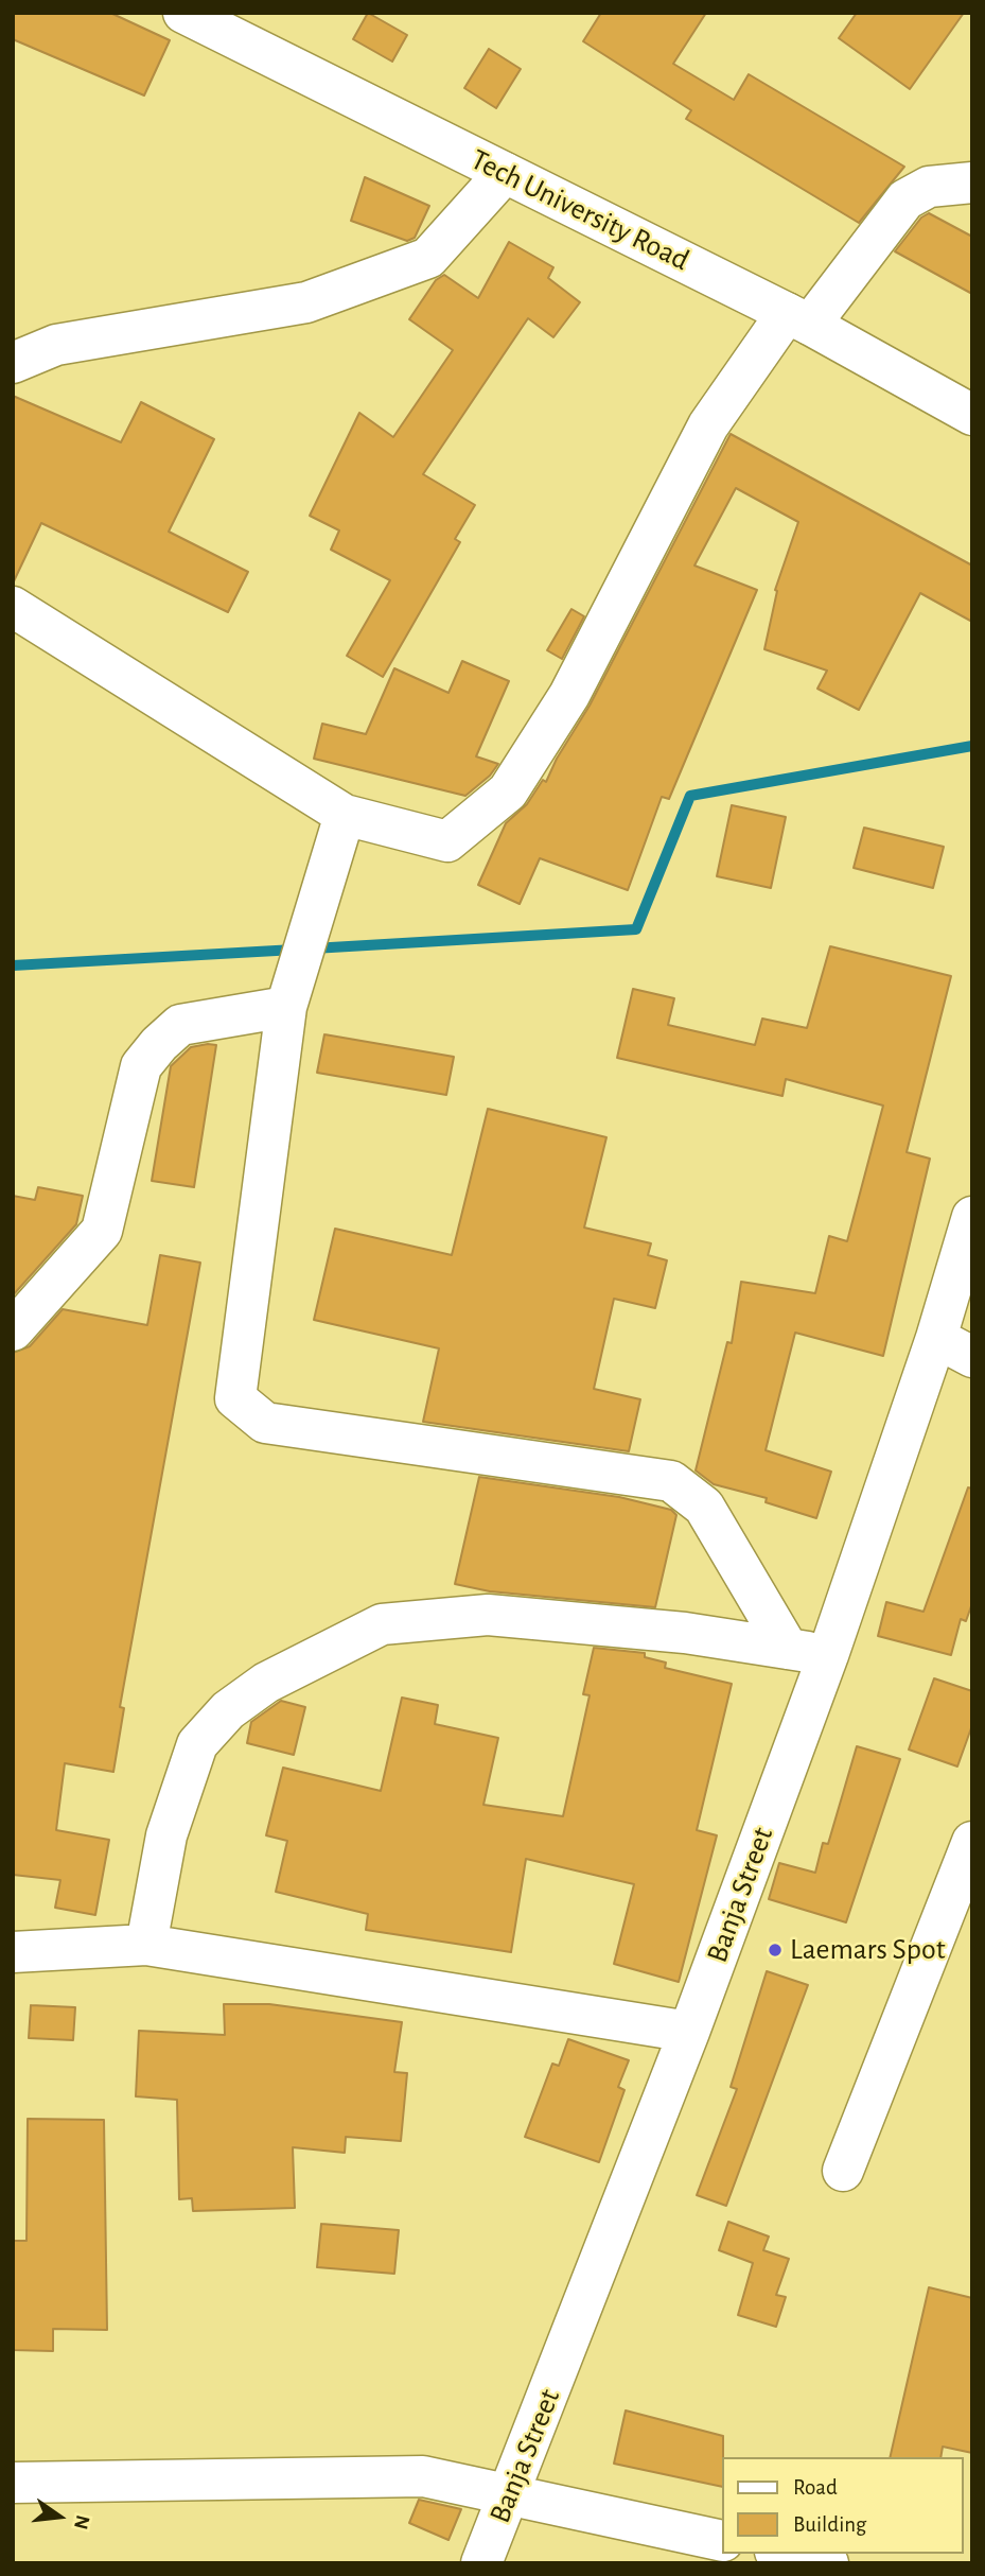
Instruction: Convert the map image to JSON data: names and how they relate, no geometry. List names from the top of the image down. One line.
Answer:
{"streets":{"street":["Tech University Road","Banja Street"]},"places":["Laemars Spot"],"legend":["Road","Building"],"north":"right"}
